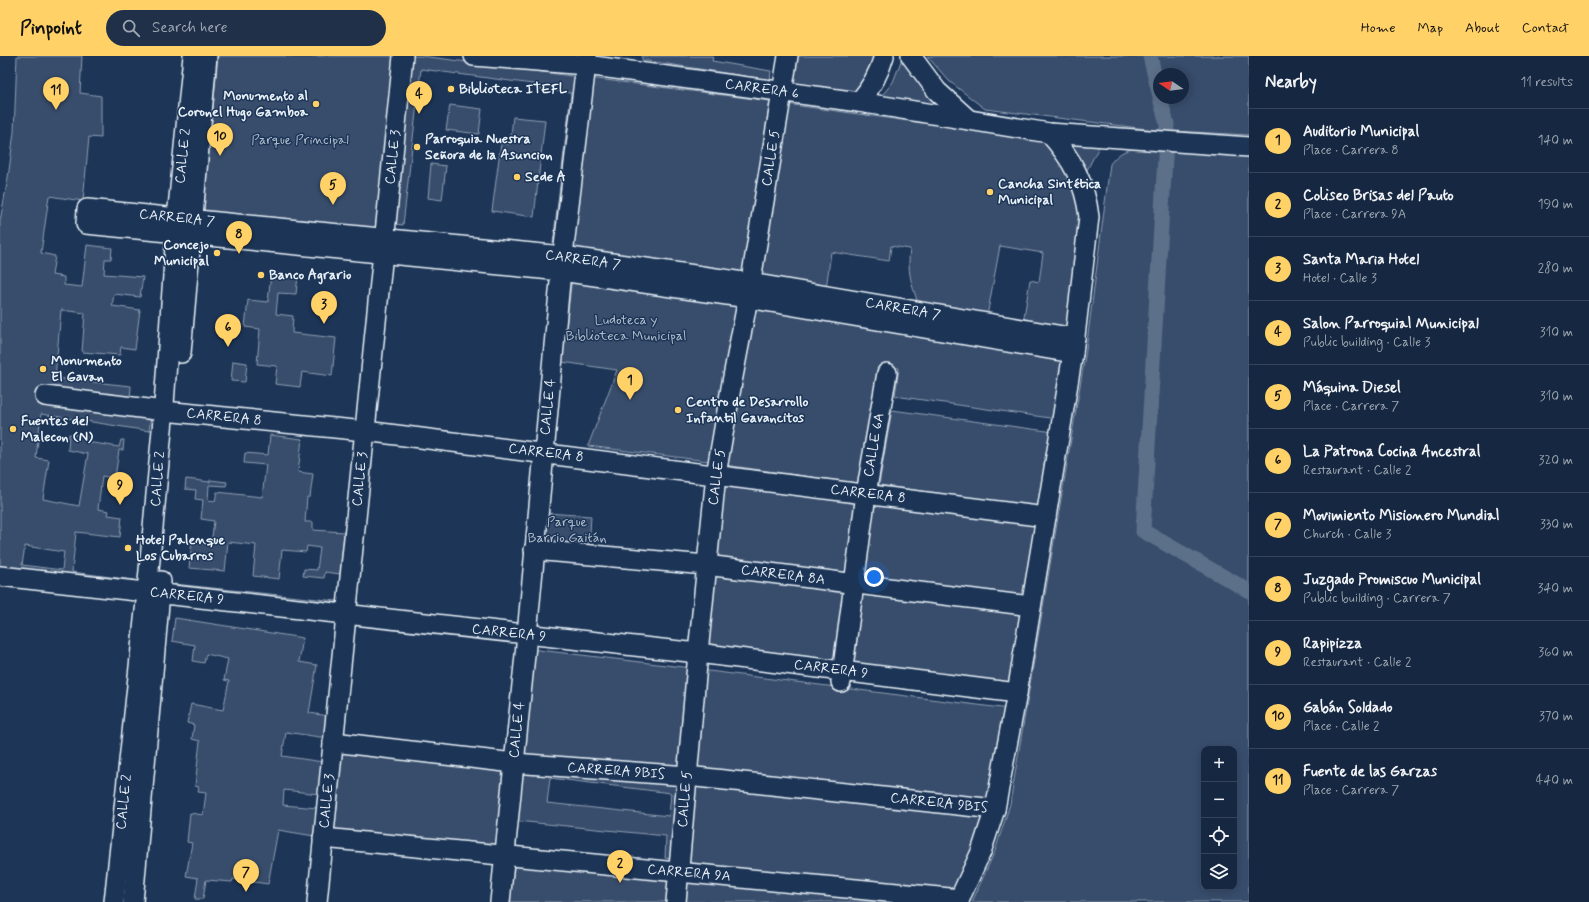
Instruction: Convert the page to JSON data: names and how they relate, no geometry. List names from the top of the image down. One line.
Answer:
{"streets":{"street":["CARRERA 6","CALLE 2","CALLE 3","CALLE 5","CARRERA 7","CALLE 4","CARRERA 8","CALLE 6A","CARRERA 8A","CARRERA 9","CARRERA 9BIS","CARRERA 9A"]},"crossings":[["CARRERA 6","CALLE 5"],["CARRERA 6","CALLE 4"],["CALLE 2","CARRERA 7"],["CALLE 2","CARRERA 8"],["CALLE 2","CARRERA 9"],["CALLE 3","CARRERA 7"],["CALLE 3","CARRERA 8"],["CALLE 3","CARRERA 9"],["CALLE 3","CARRERA 9BIS"],["CALLE 3","CARRERA 9A"],["CALLE 5","CARRERA 7"],["CALLE 5","CARRERA 8"],["CALLE 5","CARRERA 8A"],["CALLE 5","CARRERA 9"],["CALLE 5","CARRERA 9BIS"],["CALLE 5","CARRERA 9A"],["CARRERA 7","CALLE 4"],["CALLE 4","CARRERA 8"],["CALLE 4","CARRERA 8A"],["CALLE 4","CARRERA 9"],["CALLE 4","CARRERA 9BIS"],["CALLE 4","CARRERA 9A"],["CARRERA 8","CALLE 6A"],["CALLE 6A","CARRERA 8A"],["CALLE 6A","CARRERA 9"]],"parks":["Parque Principal","Ludoteca y Biblioteca Municipal","Parque Barrio Gaitán"],"places":["Biblioteca ITEFL","Monumento al Coronel Hugo Gamboa","Parroquia Nuestra Señora de la Asuncion","Sede A","Cancha Sintética Municipal","Concejo Municipal","Banco Agrario","Monumento El Gavan","Centro de Desarrollo Infantil Gavancitos","Fuentes del Malecon (N)","Hotel Palenque Los Cubarros"],"north":"left","page":{"header":"Pinpoint","search":"Search here","nav":["Home","Map","About","Contact"],"heading":["Nearby","11 results"],"pins":["11","4","10","5","8","3","6","1","9","2","7"],"list":[{"mark":"1","name":"Auditorio Municipal","note":"Place · Carrera 8","value":"140 m"},{"mark":"2","name":"Coliseo Brisas del Pauto","note":"Place · Carrera 9A","value":"190 m"},{"mark":"3","name":"Santa Maria Hotel","note":"Hotel · Calle 3","value":"280 m"},{"mark":"4","name":"Salon Parroquial Municipal","note":"Public building · Calle 3","value":"310 m"},{"mark":"5","name":"Máquina Diesel","note":"Place · Carrera 7","value":"310 m"},{"mark":"6","name":"La Patrona Cocina Ancestral","note":"Restaurant · Calle 2","value":"320 m"},{"mark":"7","name":"Movimiento Misionero Mundial","note":"Church · Calle 3","value":"330 m"},{"mark":"8","name":"Juzgado Promiscuo Municipal","note":"Public building · Carrera 7","value":"340 m"},{"mark":"9","name":"Rapipizza","note":"Restaurant · Calle 2","value":"360 m"},{"mark":"10","name":"Gabán Soldado","note":"Place · Calle 2","value":"370 m"},{"mark":"11","name":"Fuente de las Garzas","note":"Place · Carrera 7","value":"440 m"}],"map_buttons":["+","−"]}}
